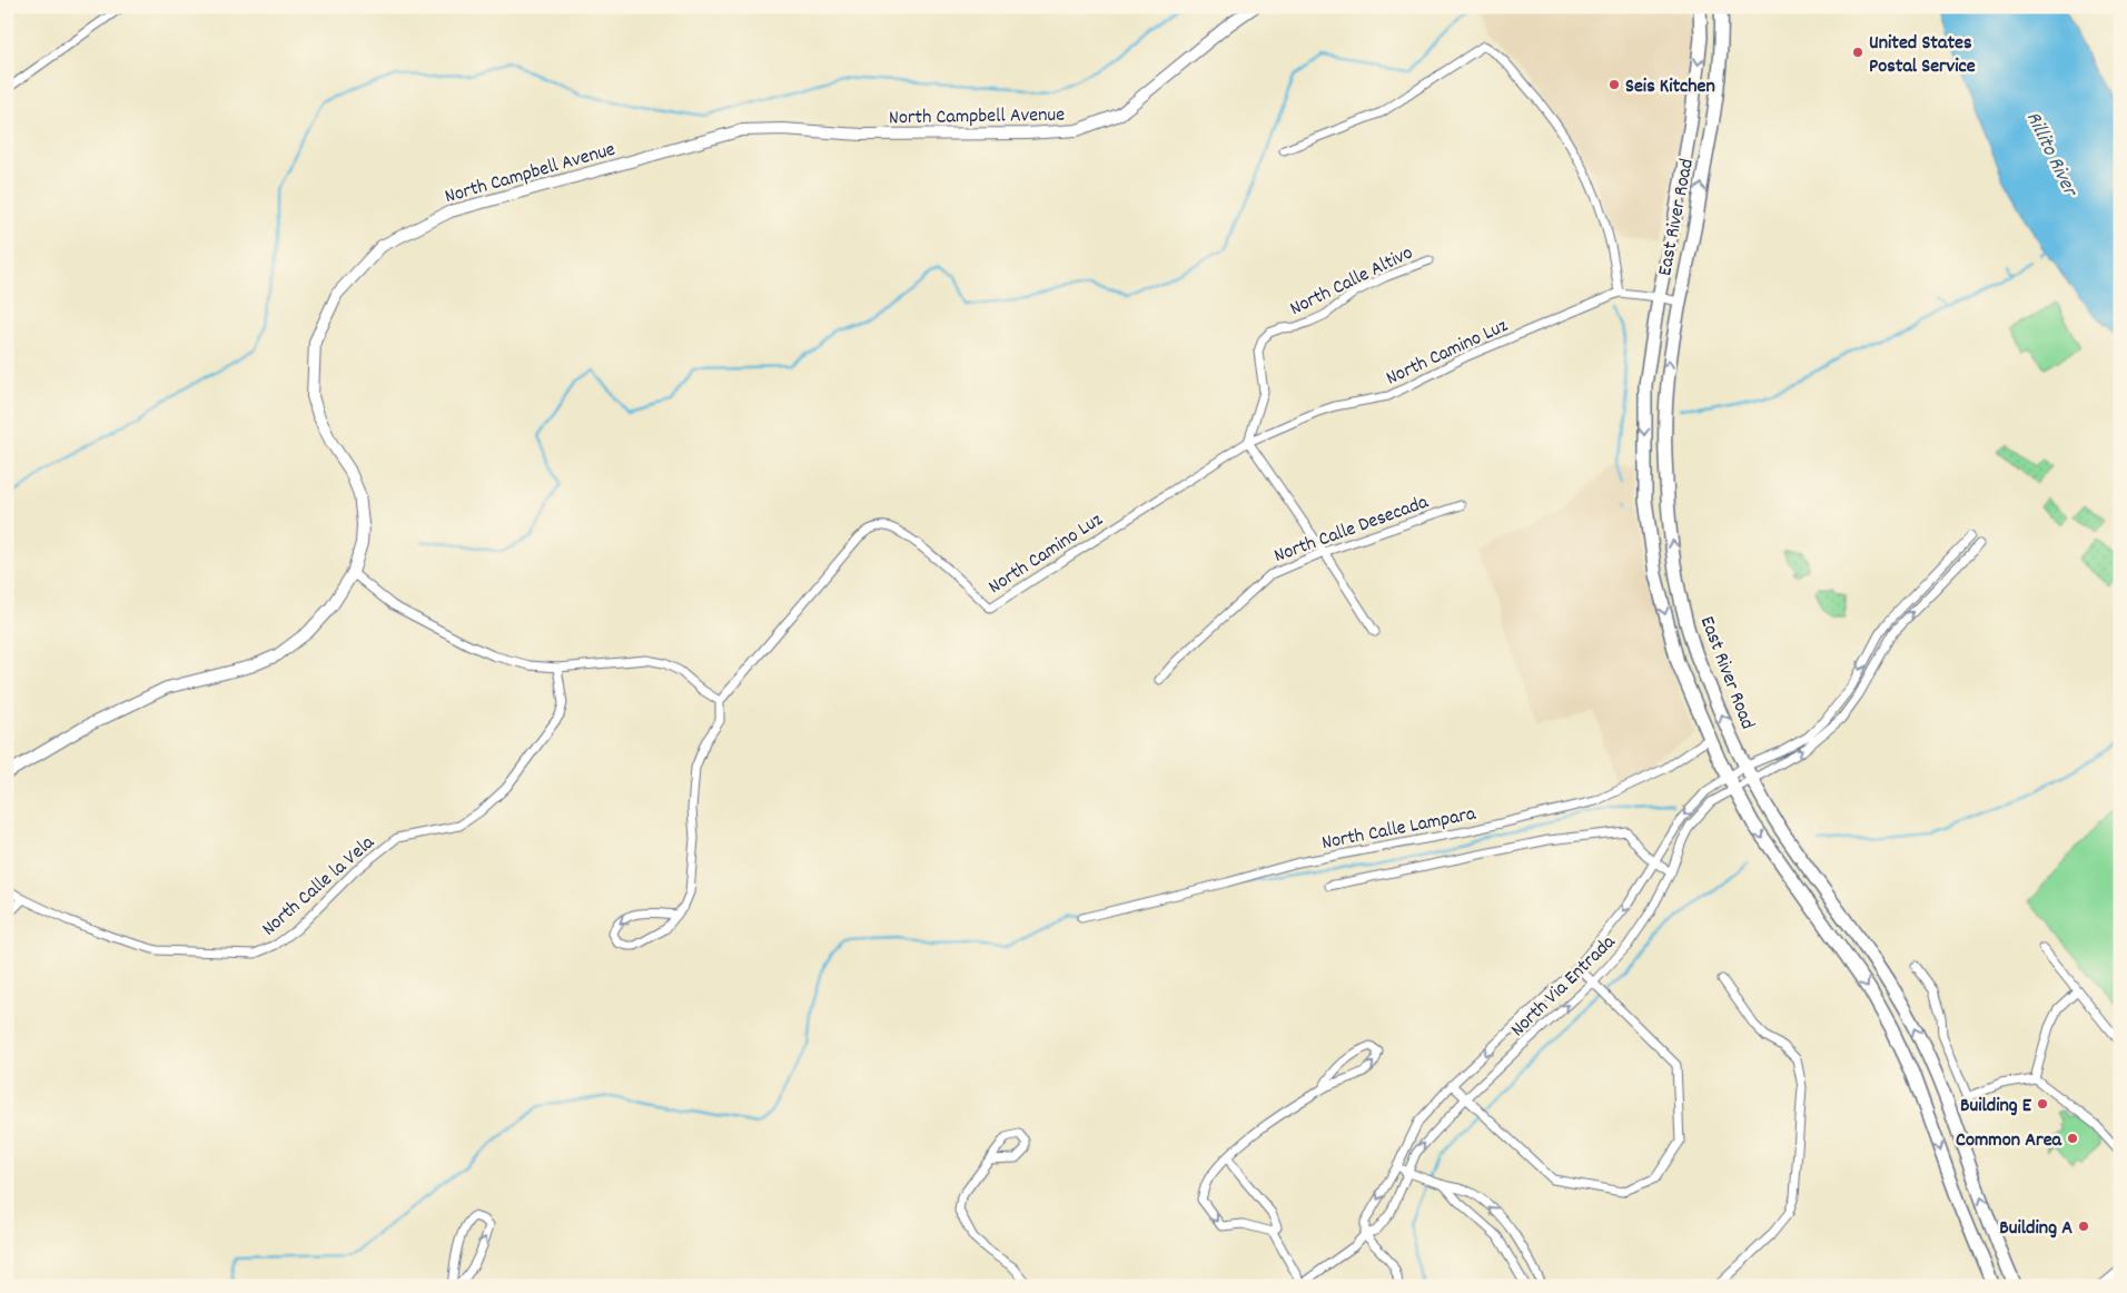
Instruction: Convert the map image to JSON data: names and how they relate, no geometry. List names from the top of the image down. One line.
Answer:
{"streets":{"main road":["North Campbell Avenue","East River Road"],"street":["North Calle Altivo","North Camino Luz","North Calle Desecada","North Calle Lampara","North Calle la Vela","North Via Entrada"]},"crossings":[["East River Road","North Camino Luz"],["East River Road","North Calle Lampara"],["East River Road","North Via Entrada"],["North Calle Altivo","North Camino Luz"]],"water":["Rillito River"],"places":["United States Postal Service","Seis Kitchen","Building E","Common Area","Building A"]}
